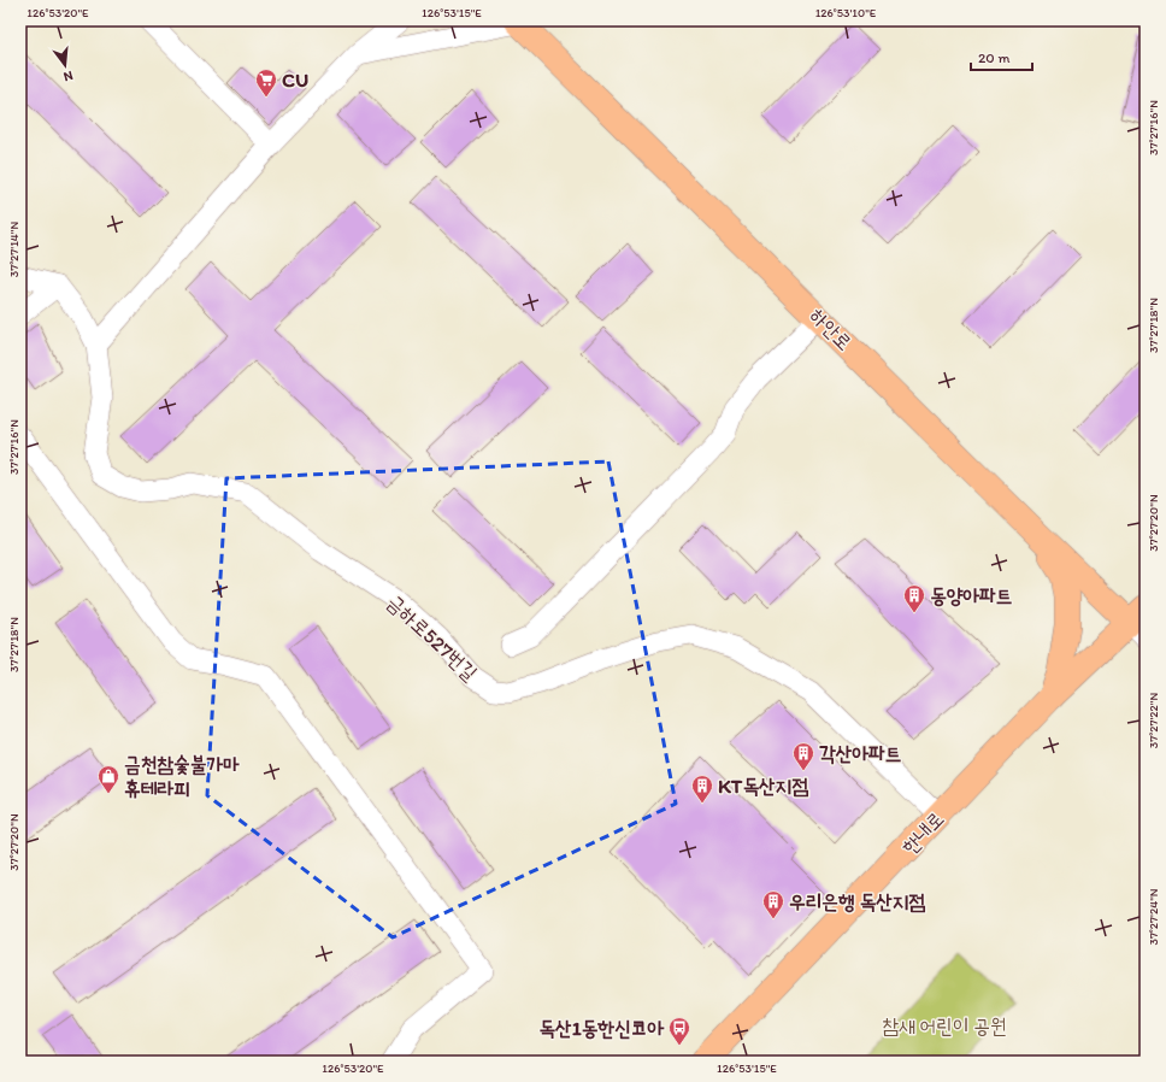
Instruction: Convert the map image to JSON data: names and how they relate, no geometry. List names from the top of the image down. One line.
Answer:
{"streets":{"main road":["하안로","한내로"],"street":["금하로527번길"]},"crossings":[["하안로","한내로"],["금하로527번길","한내로"]],"parks":["참새 어린이 공원"],"places":{"supermarket":["CU"],"building":["동양아파트","각산아파트","KT독산지점","우리은행 독산지점"],"shop":["금천참숯불가마 휴테라피"],"bus stop":["독산1동한신코아"]},"scale_bar":"20 m","north":"bottom","coordinates":["126°53'20\"E","126°53'15\"E","126°53'10\"E","37°27'16\"N","37°27'14\"N","37°27'18\"N","37°27'20\"N","37°27'22\"N","37°27'24\"N"]}
